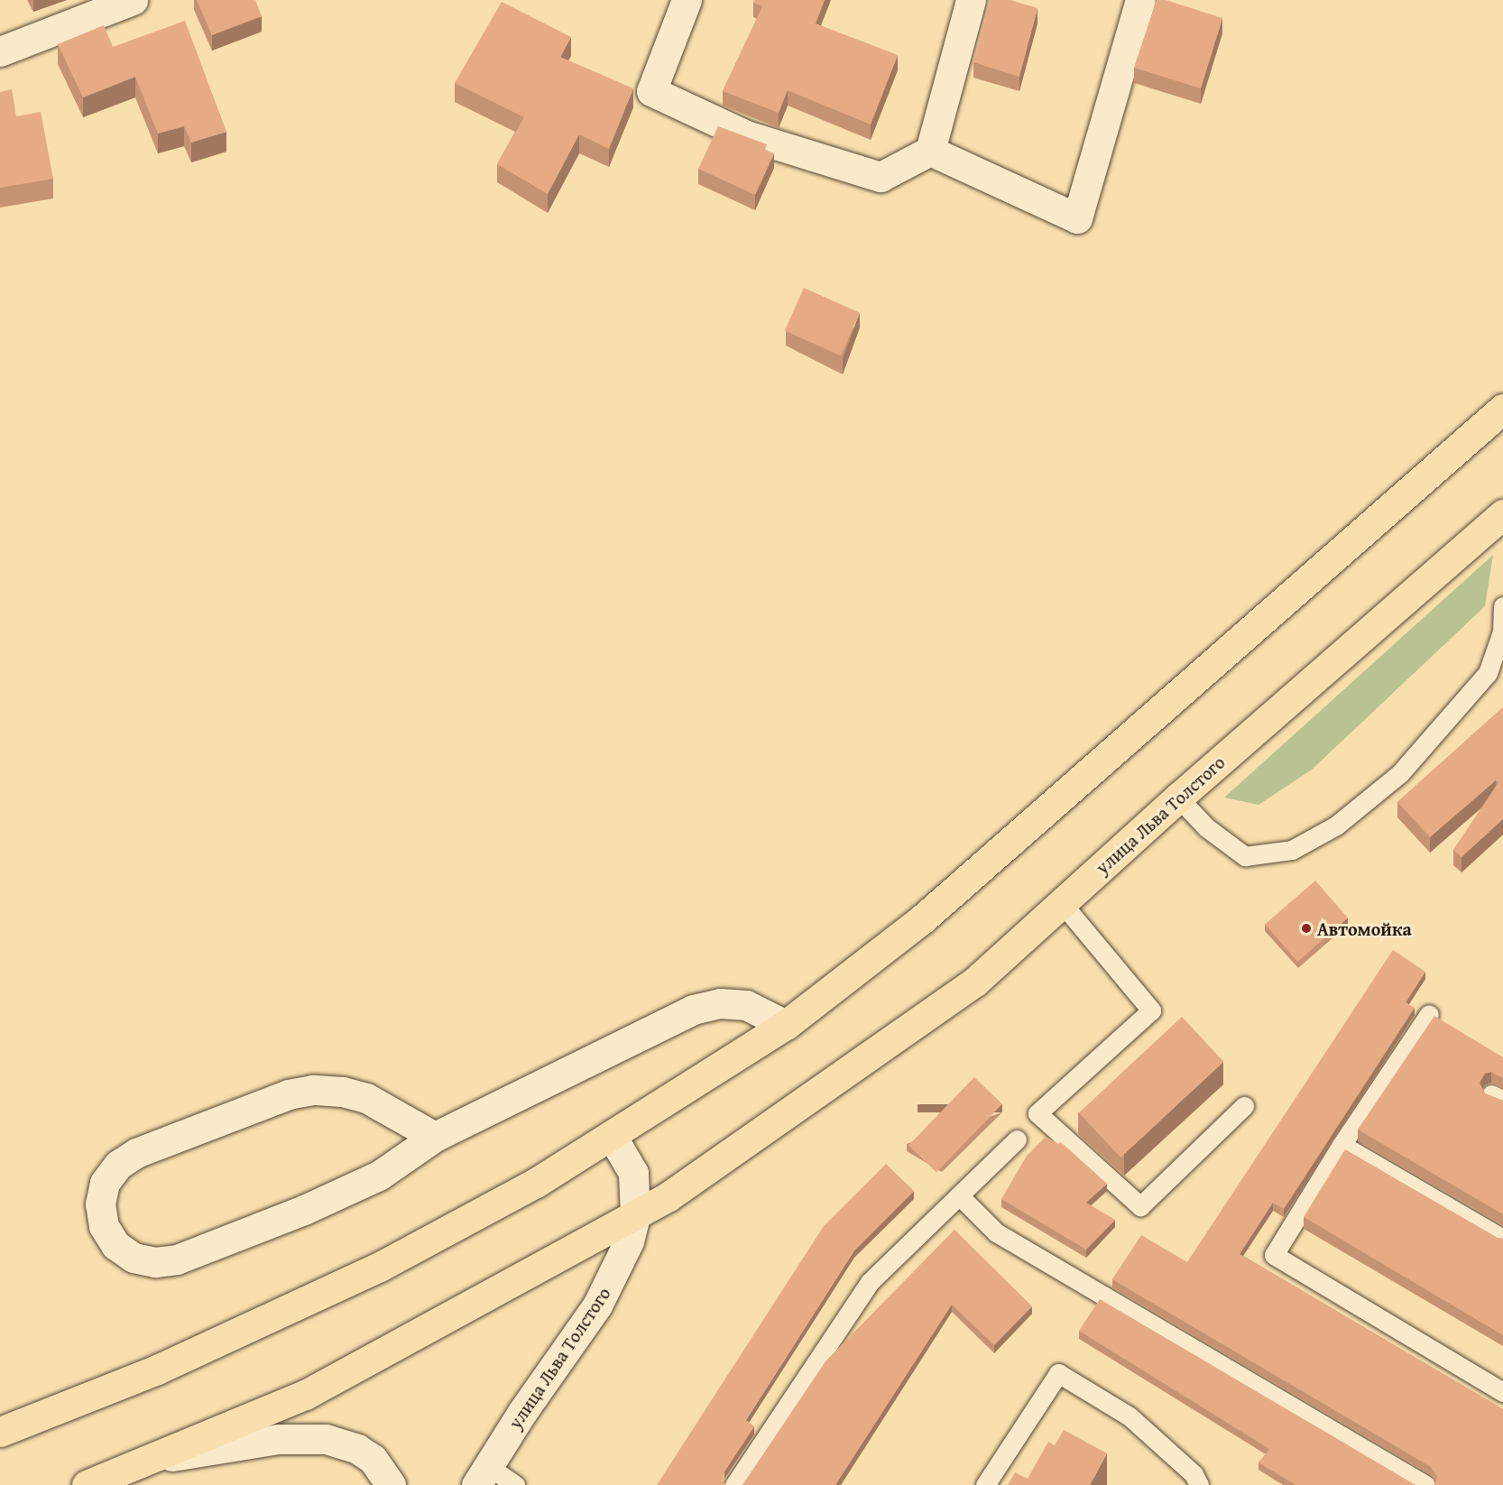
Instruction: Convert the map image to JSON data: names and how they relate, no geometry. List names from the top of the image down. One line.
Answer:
{"streets":{"main road":["улица Льва Толстого"]},"places":["Автомойка"]}
